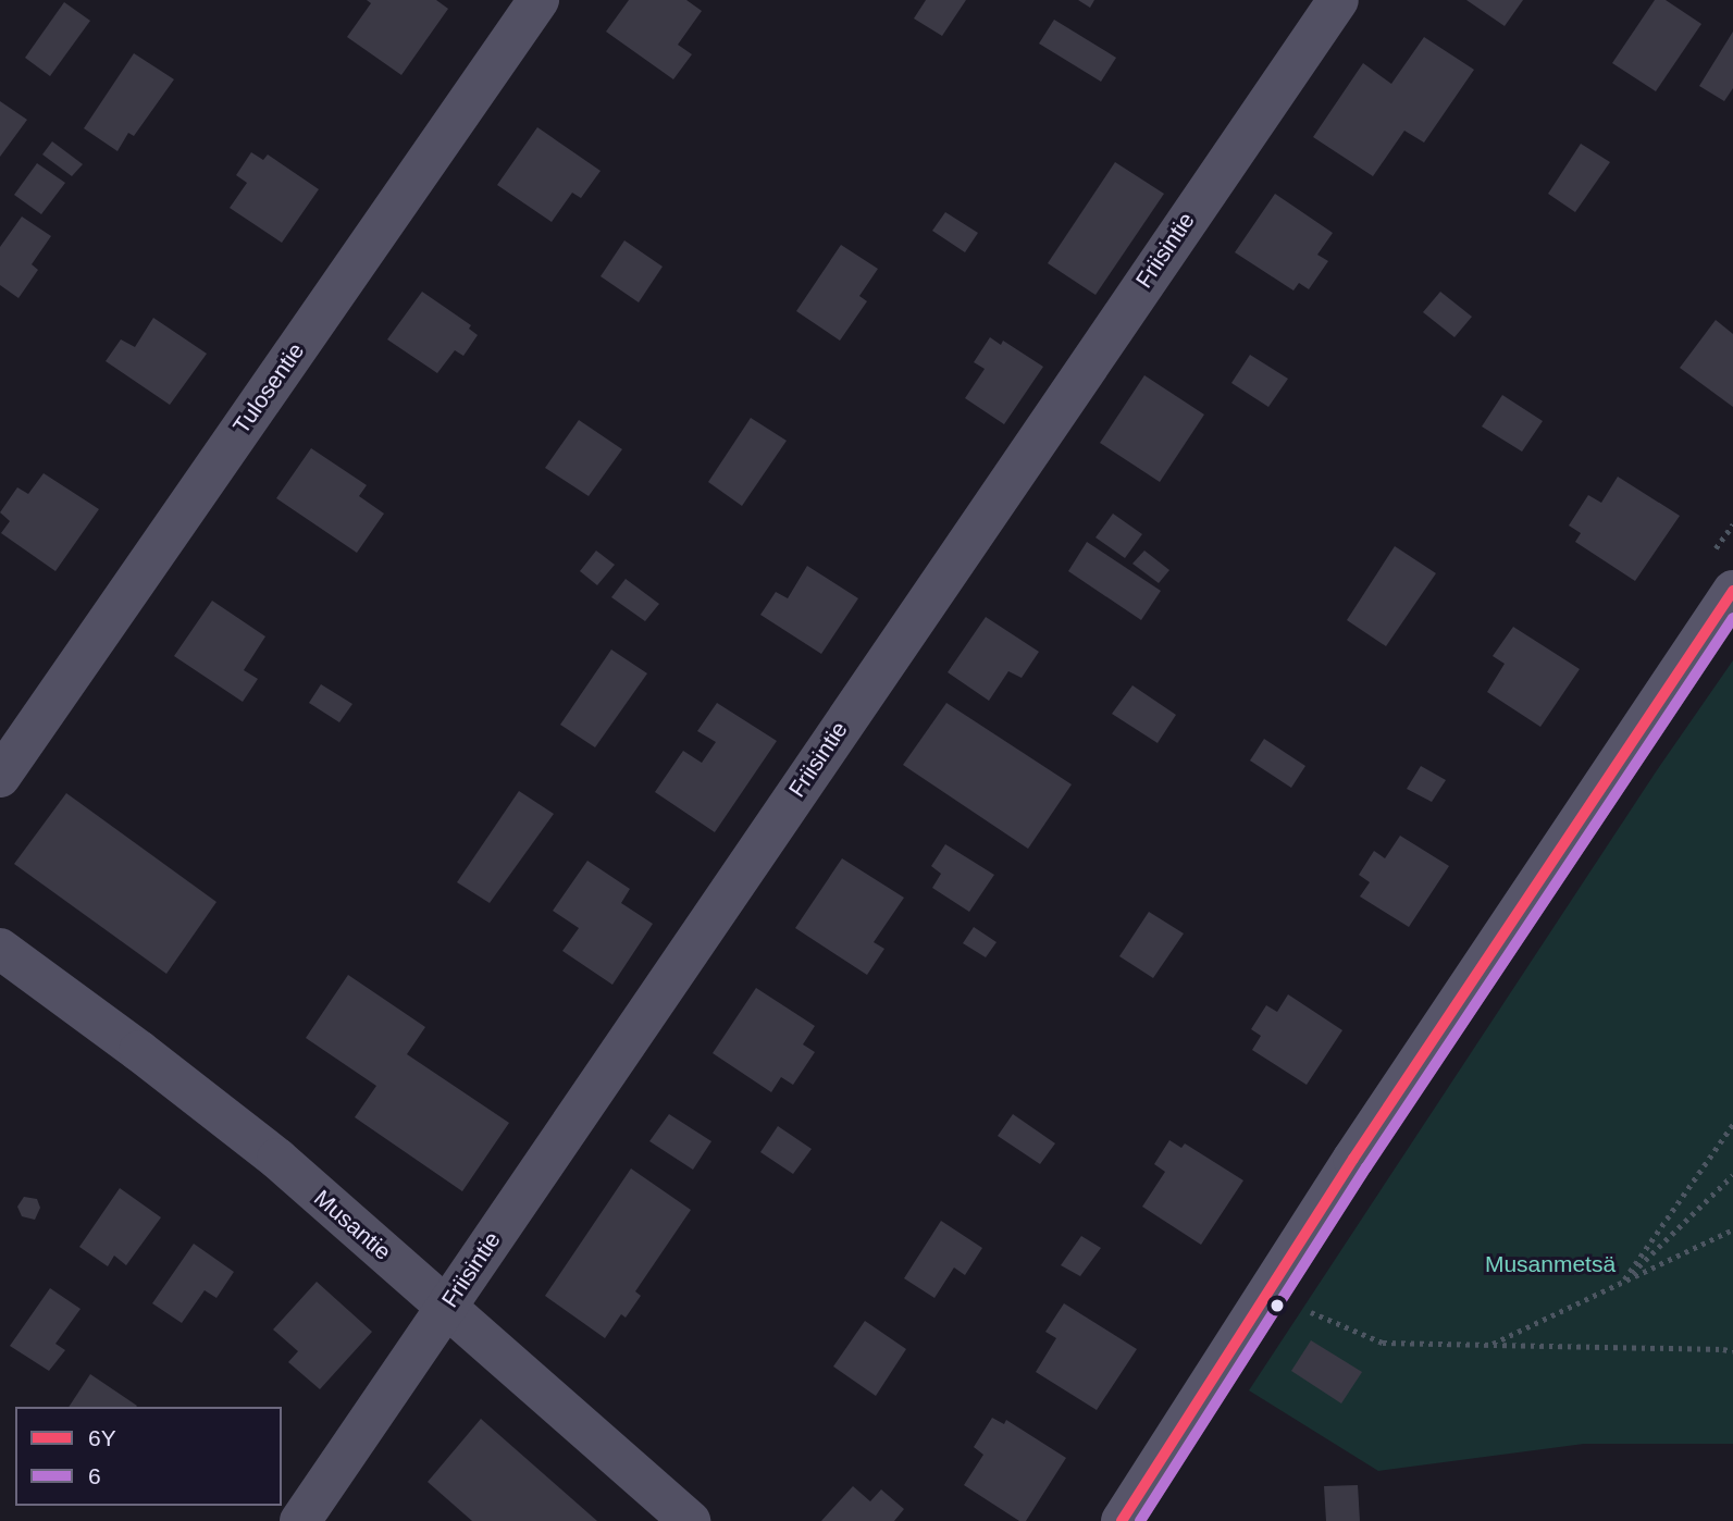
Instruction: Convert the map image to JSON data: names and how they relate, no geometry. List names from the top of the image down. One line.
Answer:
{"streets":{"street":["Friisintie","Tulosentie","Musantie"]},"crossings":[["Friisintie","Musantie"]],"parks":["Musanmetsä"],"lines":["transit line 6Y","transit line 6"],"legend":["6Y","6"]}
